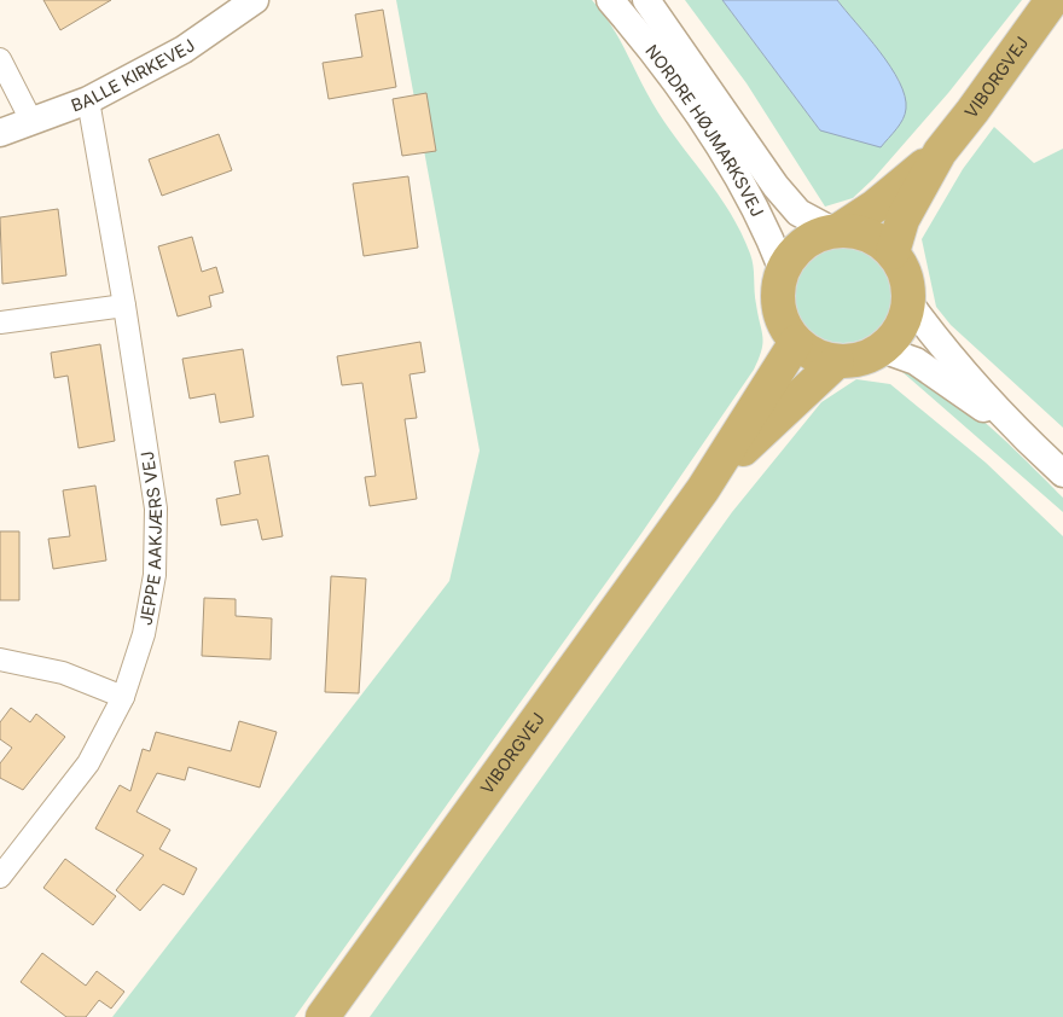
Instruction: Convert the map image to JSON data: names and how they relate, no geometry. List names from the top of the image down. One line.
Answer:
{"streets":{"main road":["VIBORGVEJ"],"street":["BALLE KIRKEVEJ","NORDRE HØJMARKSVEJ","JEPPE AAKJÆRS VEJ"]},"crossings":[["BALLE KIRKEVEJ","JEPPE AAKJÆRS VEJ"],["VIBORGVEJ","NORDRE HØJMARKSVEJ"]]}
